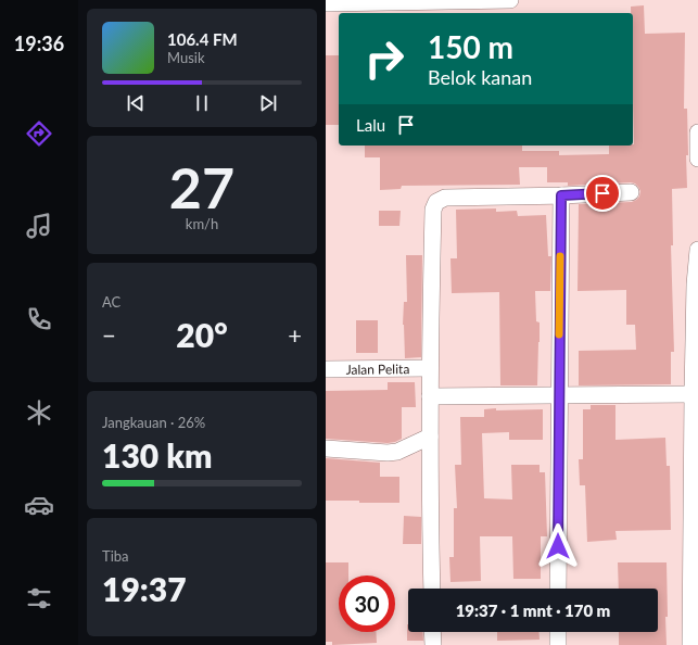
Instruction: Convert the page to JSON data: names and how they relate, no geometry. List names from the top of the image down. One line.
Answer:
{"streets":{"street":["Jalan Pelita"]},"page":{"tabs":"19:36","turn":["150 m","Belok kanan"],"song":["106.4 FM","Musik"],"then":"Lalu","tile":[["27","km/h"],"AC",["Jangkauan · 26%","130 km"],["Tiba","19:37"]],"heat":["−","20°","+"],"limit":"30","trip":"19:37 · 1 mnt · 170 m"}}
